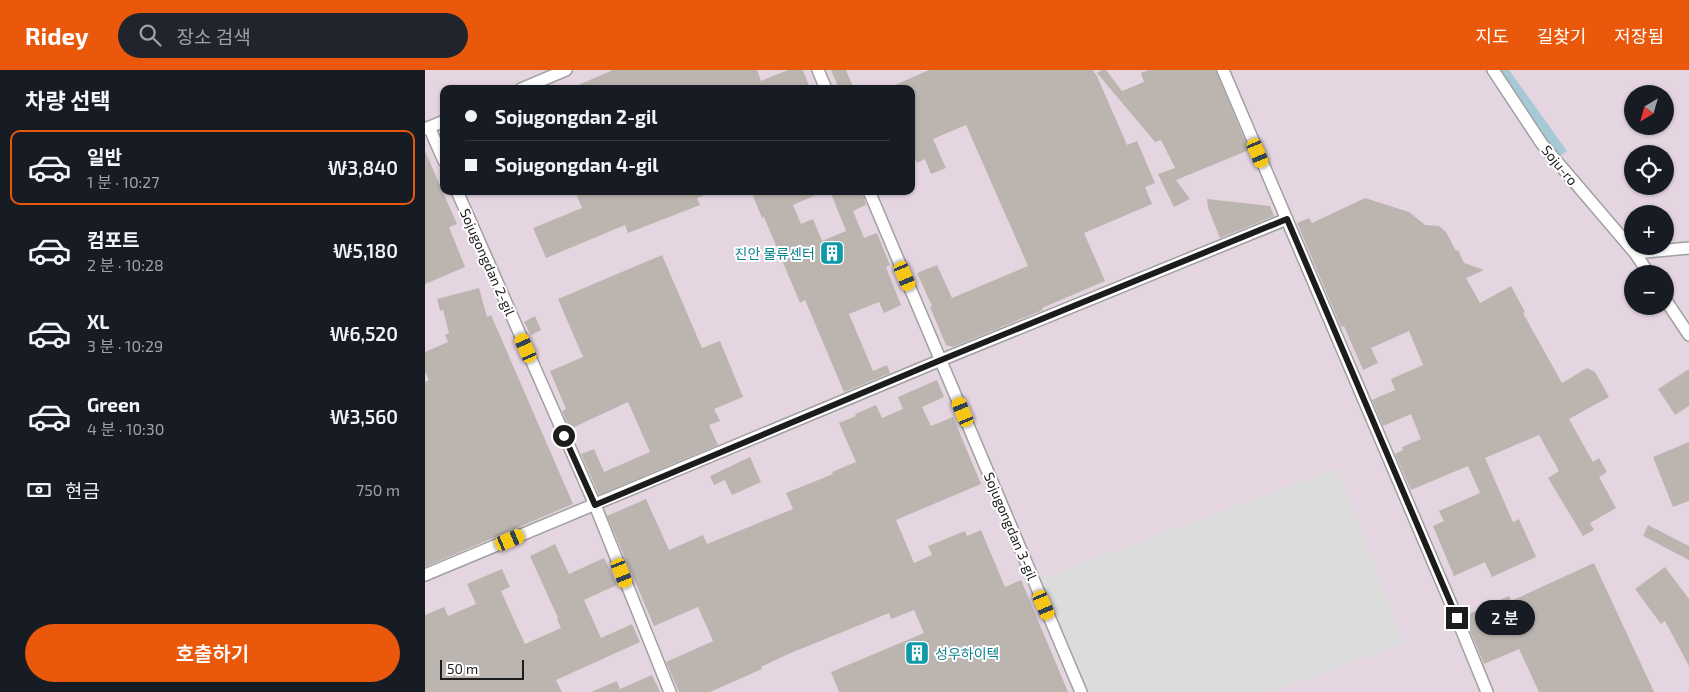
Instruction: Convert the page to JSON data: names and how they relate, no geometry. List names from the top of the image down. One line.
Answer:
{"streets":{"street":["Soju-ro","Sojugongdan 2-gil","Sojugongdan 3-gil"]},"places":{"building":["진안 물류센터","성우하이텍"]},"scale_bar":"50 m","north":"bottom left","page":{"header":"Ridey","search":"장소 검색","nav":["지도","길찾기","저장됨"],"heading":"차량 선택","map_buttons":["+","−"],"banner":["Sojugongdan 2-gil","Sojugongdan 4-gil"],"list":[{"name":"일반","note":"1 분 · 10:27","value":"₩3,840"},{"name":"컴포트","note":"2 분 · 10:28","value":"₩5,180"},{"name":"XL","note":"3 분 · 10:29","value":"₩6,520"},{"name":"Green","note":"4 분 · 10:30","value":"₩3,560"}],"pay":["현금","750 m"],"bubble":"2 분","buttons":"호출하기","scale":"50 m"}}
